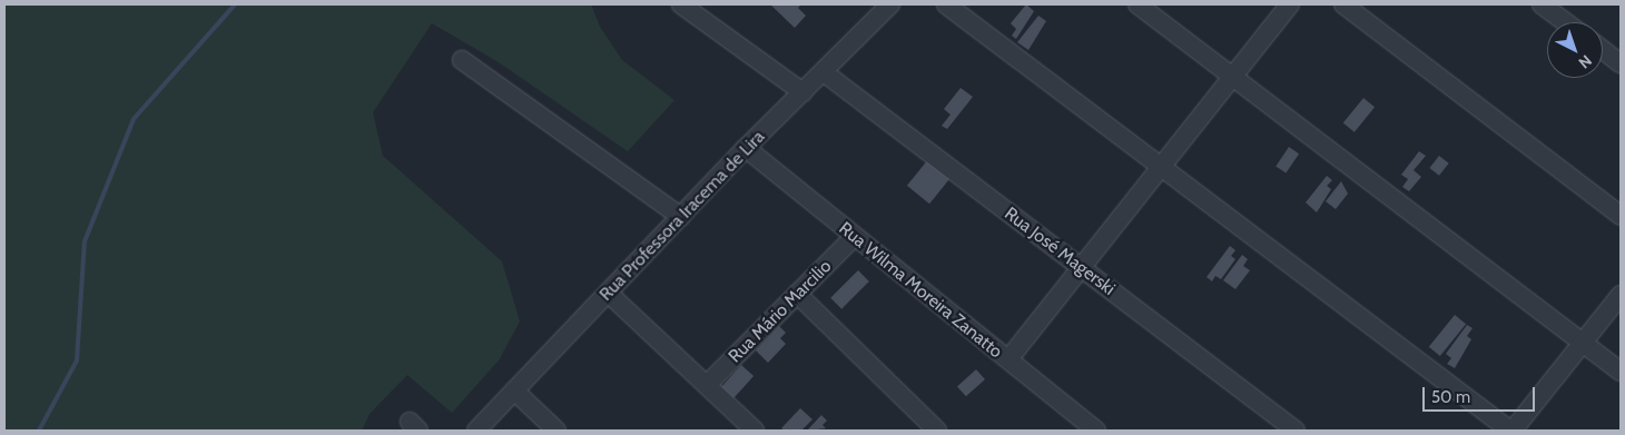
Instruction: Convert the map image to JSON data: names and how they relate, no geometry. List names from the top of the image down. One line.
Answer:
{"streets":{"street":["Rua Professora Iracema de Lira","Rua José Magerski","Rua Wilma Moreira Zanatto","Rua Mário Marcilio"]},"crossings":[["Rua Professora Iracema de Lira","Rua José Magerski"],["Rua Professora Iracema de Lira","Rua Wilma Moreira Zanatto"],["Rua Wilma Moreira Zanatto","Rua Mário Marcilio"]],"scale_bar":"50 m","north":"bottom right"}
